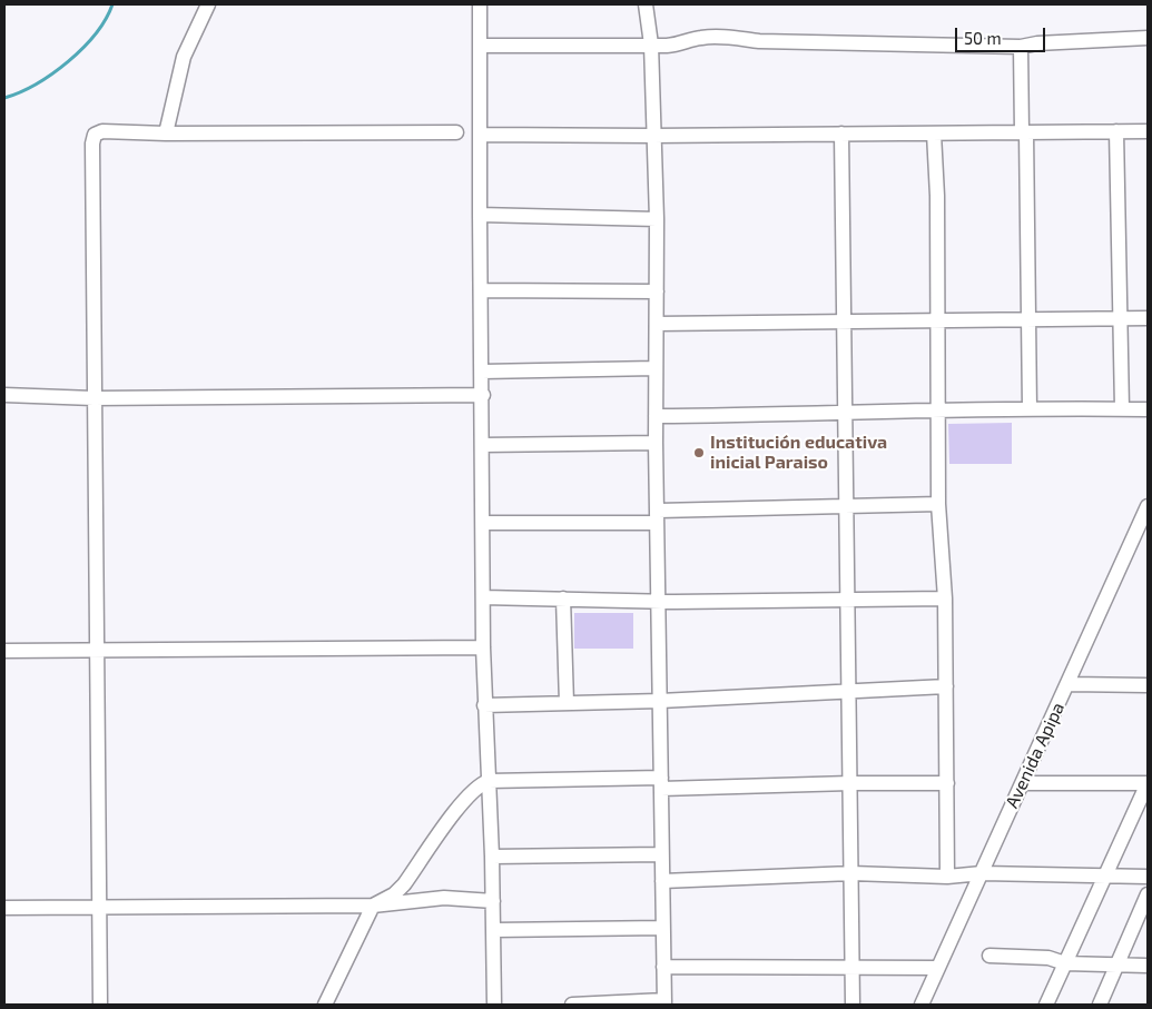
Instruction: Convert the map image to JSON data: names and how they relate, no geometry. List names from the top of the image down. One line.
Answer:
{"streets":{"street":["Avenida Apipa"]},"places":["Institución educativa inicial Paraiso"],"scale_bar":"50 m"}
